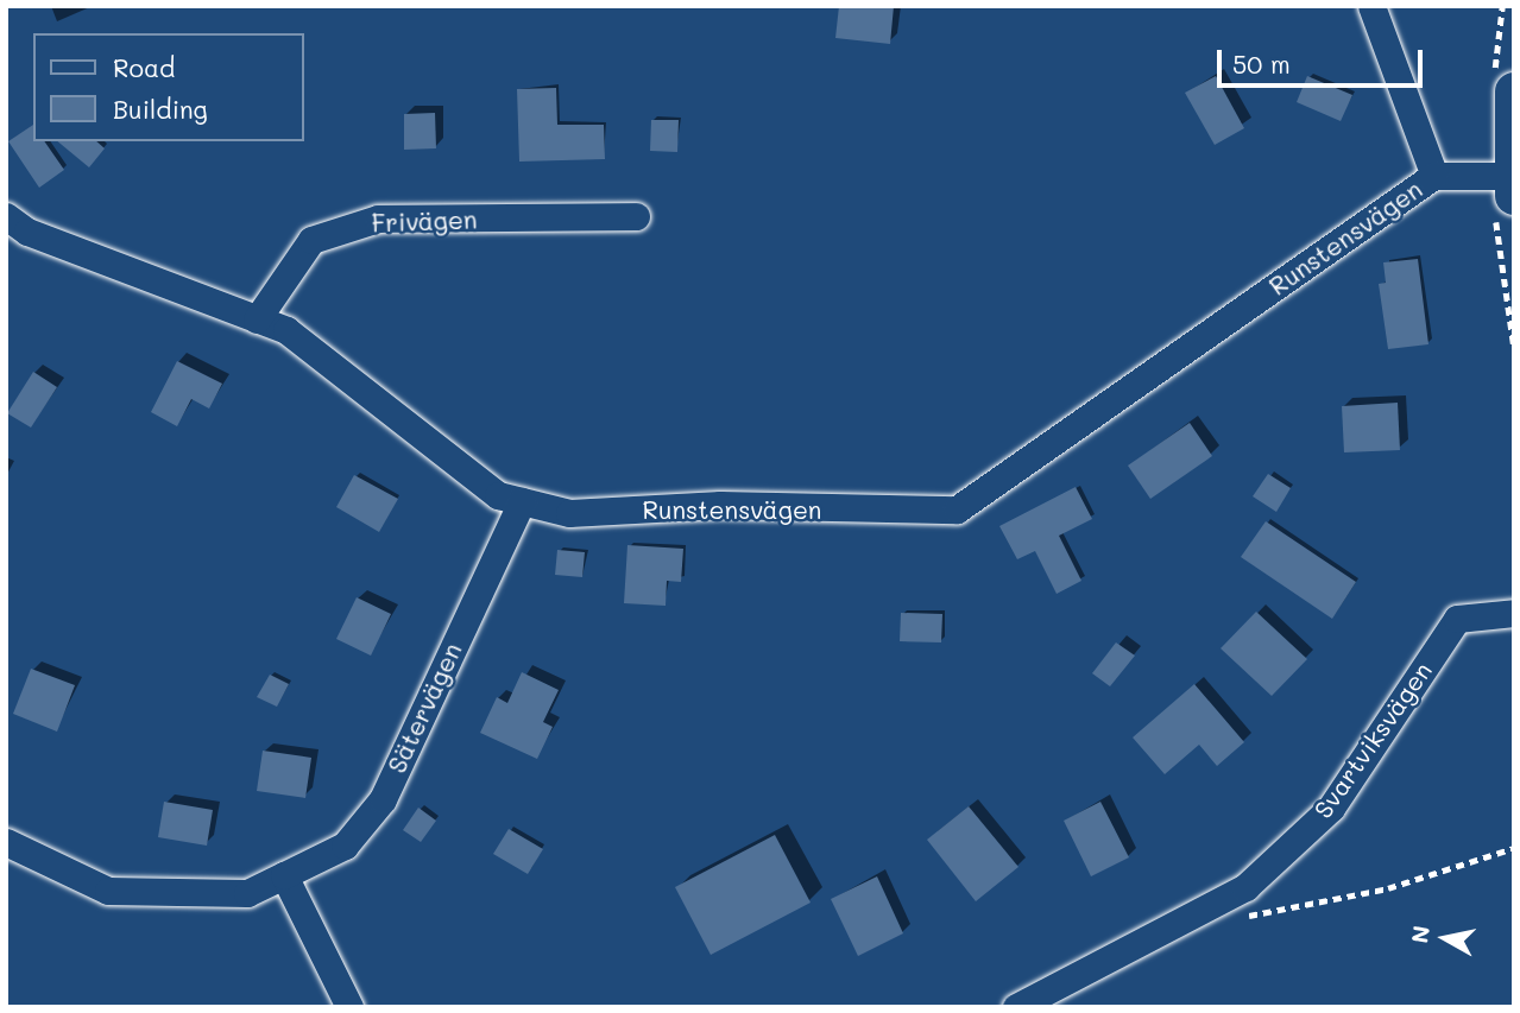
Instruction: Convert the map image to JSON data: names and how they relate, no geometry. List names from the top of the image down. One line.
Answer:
{"streets":{"street":["Frivägen","Runstensvägen","Sätervägen","Svartviksvägen"]},"crossings":[["Frivägen","Runstensvägen"],["Runstensvägen","Sätervägen"]],"legend":["Road","Building"],"scale_bar":"50 m","north":"left"}
